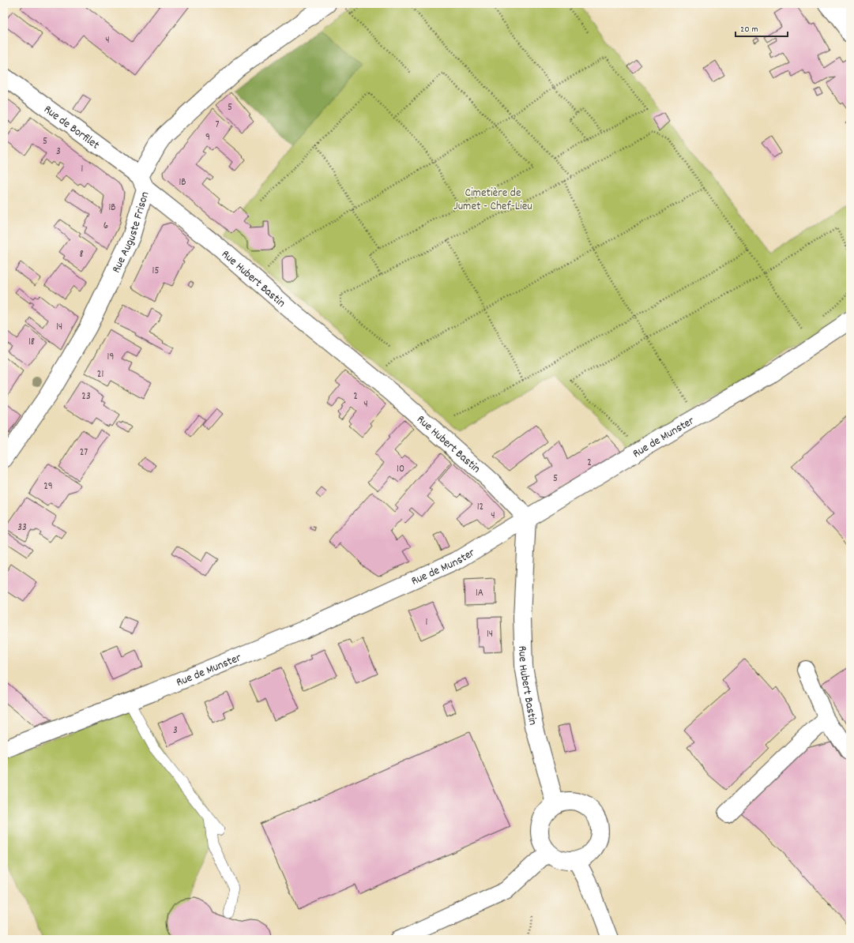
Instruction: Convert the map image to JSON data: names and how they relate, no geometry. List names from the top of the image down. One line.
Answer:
{"streets":{"street":["Rue de Borfilet","Rue Auguste Frison","Rue Hubert Bastin","Rue de Munster"]},"crossings":[["Rue de Borfilet","Rue Auguste Frison"],["Rue de Borfilet","Rue Hubert Bastin"],["Rue Auguste Frison","Rue Hubert Bastin"],["Rue Hubert Bastin","Rue de Munster"]],"parks":["Cimetière de Jumet - Chef-Lieu"],"house_numbers":["4","5","7","9","5","3","1","1B","1B","6","8","15","14","18","19","21","23","2","4","27","2","10","5","29","12","4","33","1A","1","14","3"],"scale_bar":"20 m"}
